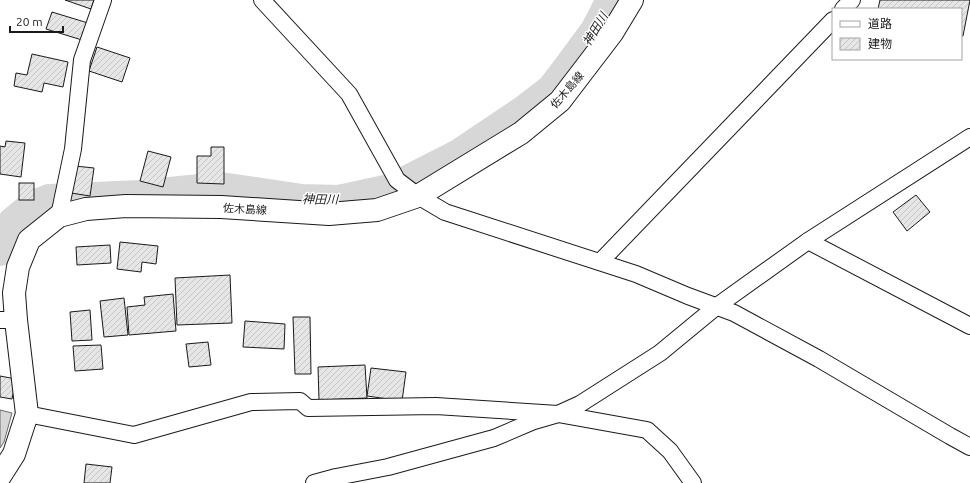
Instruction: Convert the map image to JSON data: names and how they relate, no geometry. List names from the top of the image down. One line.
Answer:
{"streets":{"main road":["佐木島線"]},"water":["神田川"],"legend":["道路","建物"],"scale_bar":"20 m"}
